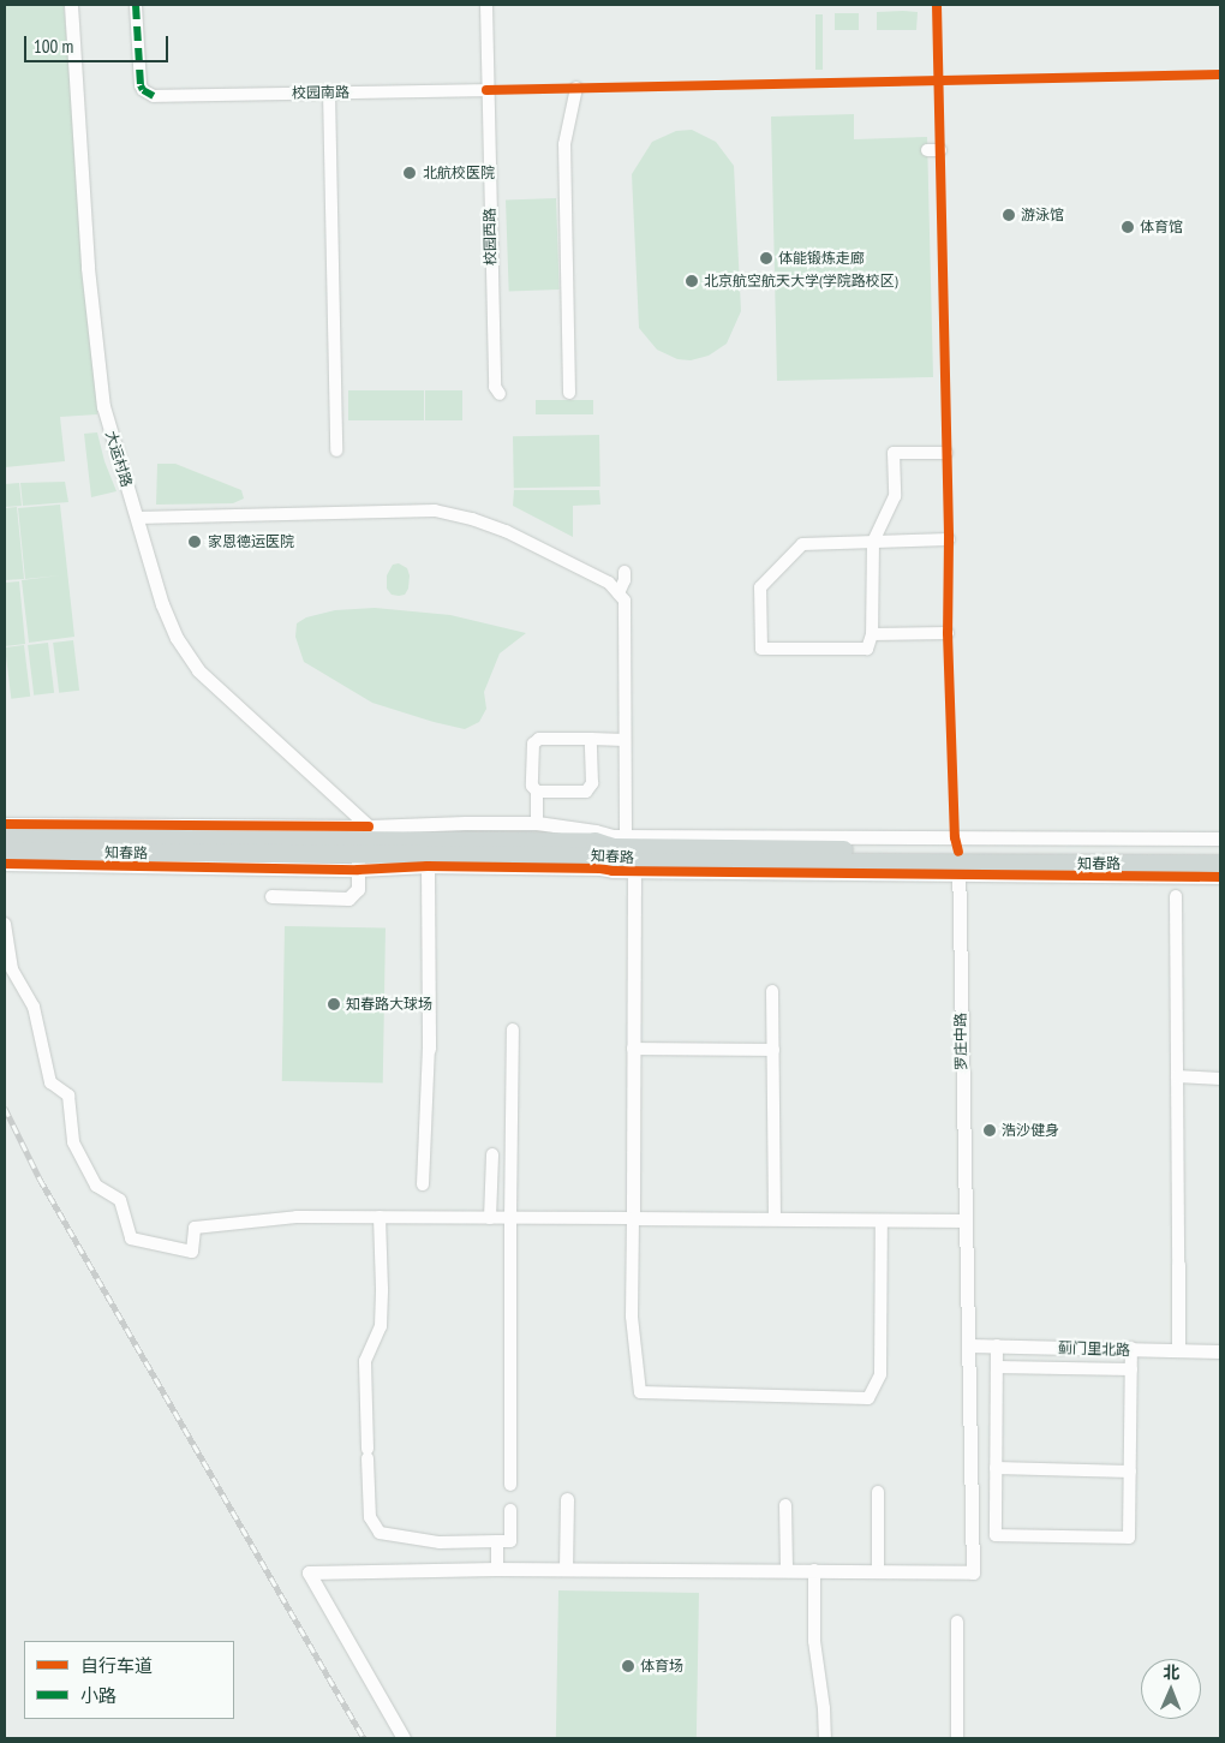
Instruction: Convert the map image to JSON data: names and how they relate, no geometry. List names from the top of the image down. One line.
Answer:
{"streets":{"main road":["知春路"],"street":["校园南路","校园西路","大运村路","罗庄中路","蓟门里北路"]},"crossings":[["校园南路","校园西路"],["大运村路","知春路"],["知春路","罗庄中路"],["罗庄中路","蓟门里北路"]],"places":["北航校医院","游泳馆","体育馆","体能锻炼走廊","北京航空航天大学(学院路校区)","家恩德运医院","知春路大球场","浩沙健身","体育场"],"legend":["自行车道","小路"],"scale_bar":"100 m","north":"top"}
